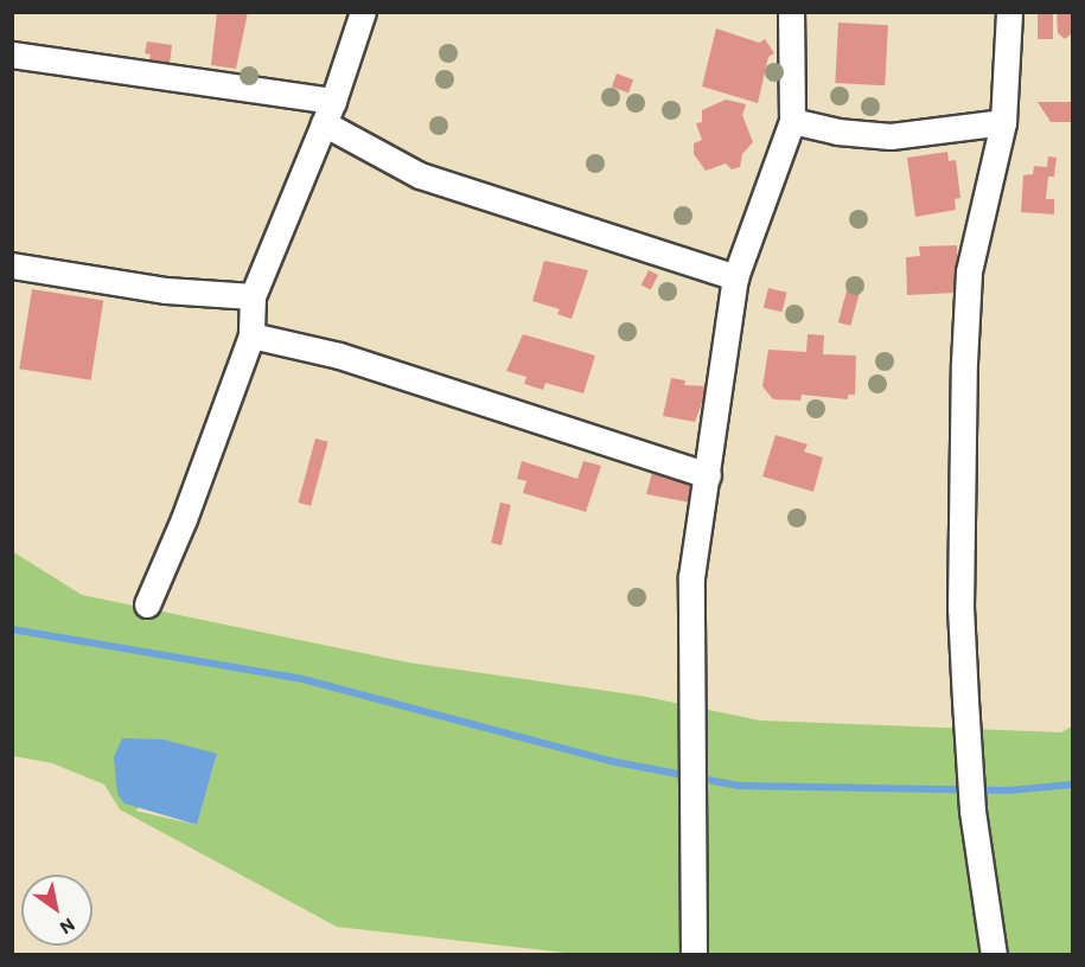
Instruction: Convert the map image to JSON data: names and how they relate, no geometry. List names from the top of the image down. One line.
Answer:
{"north":"bottom right"}
